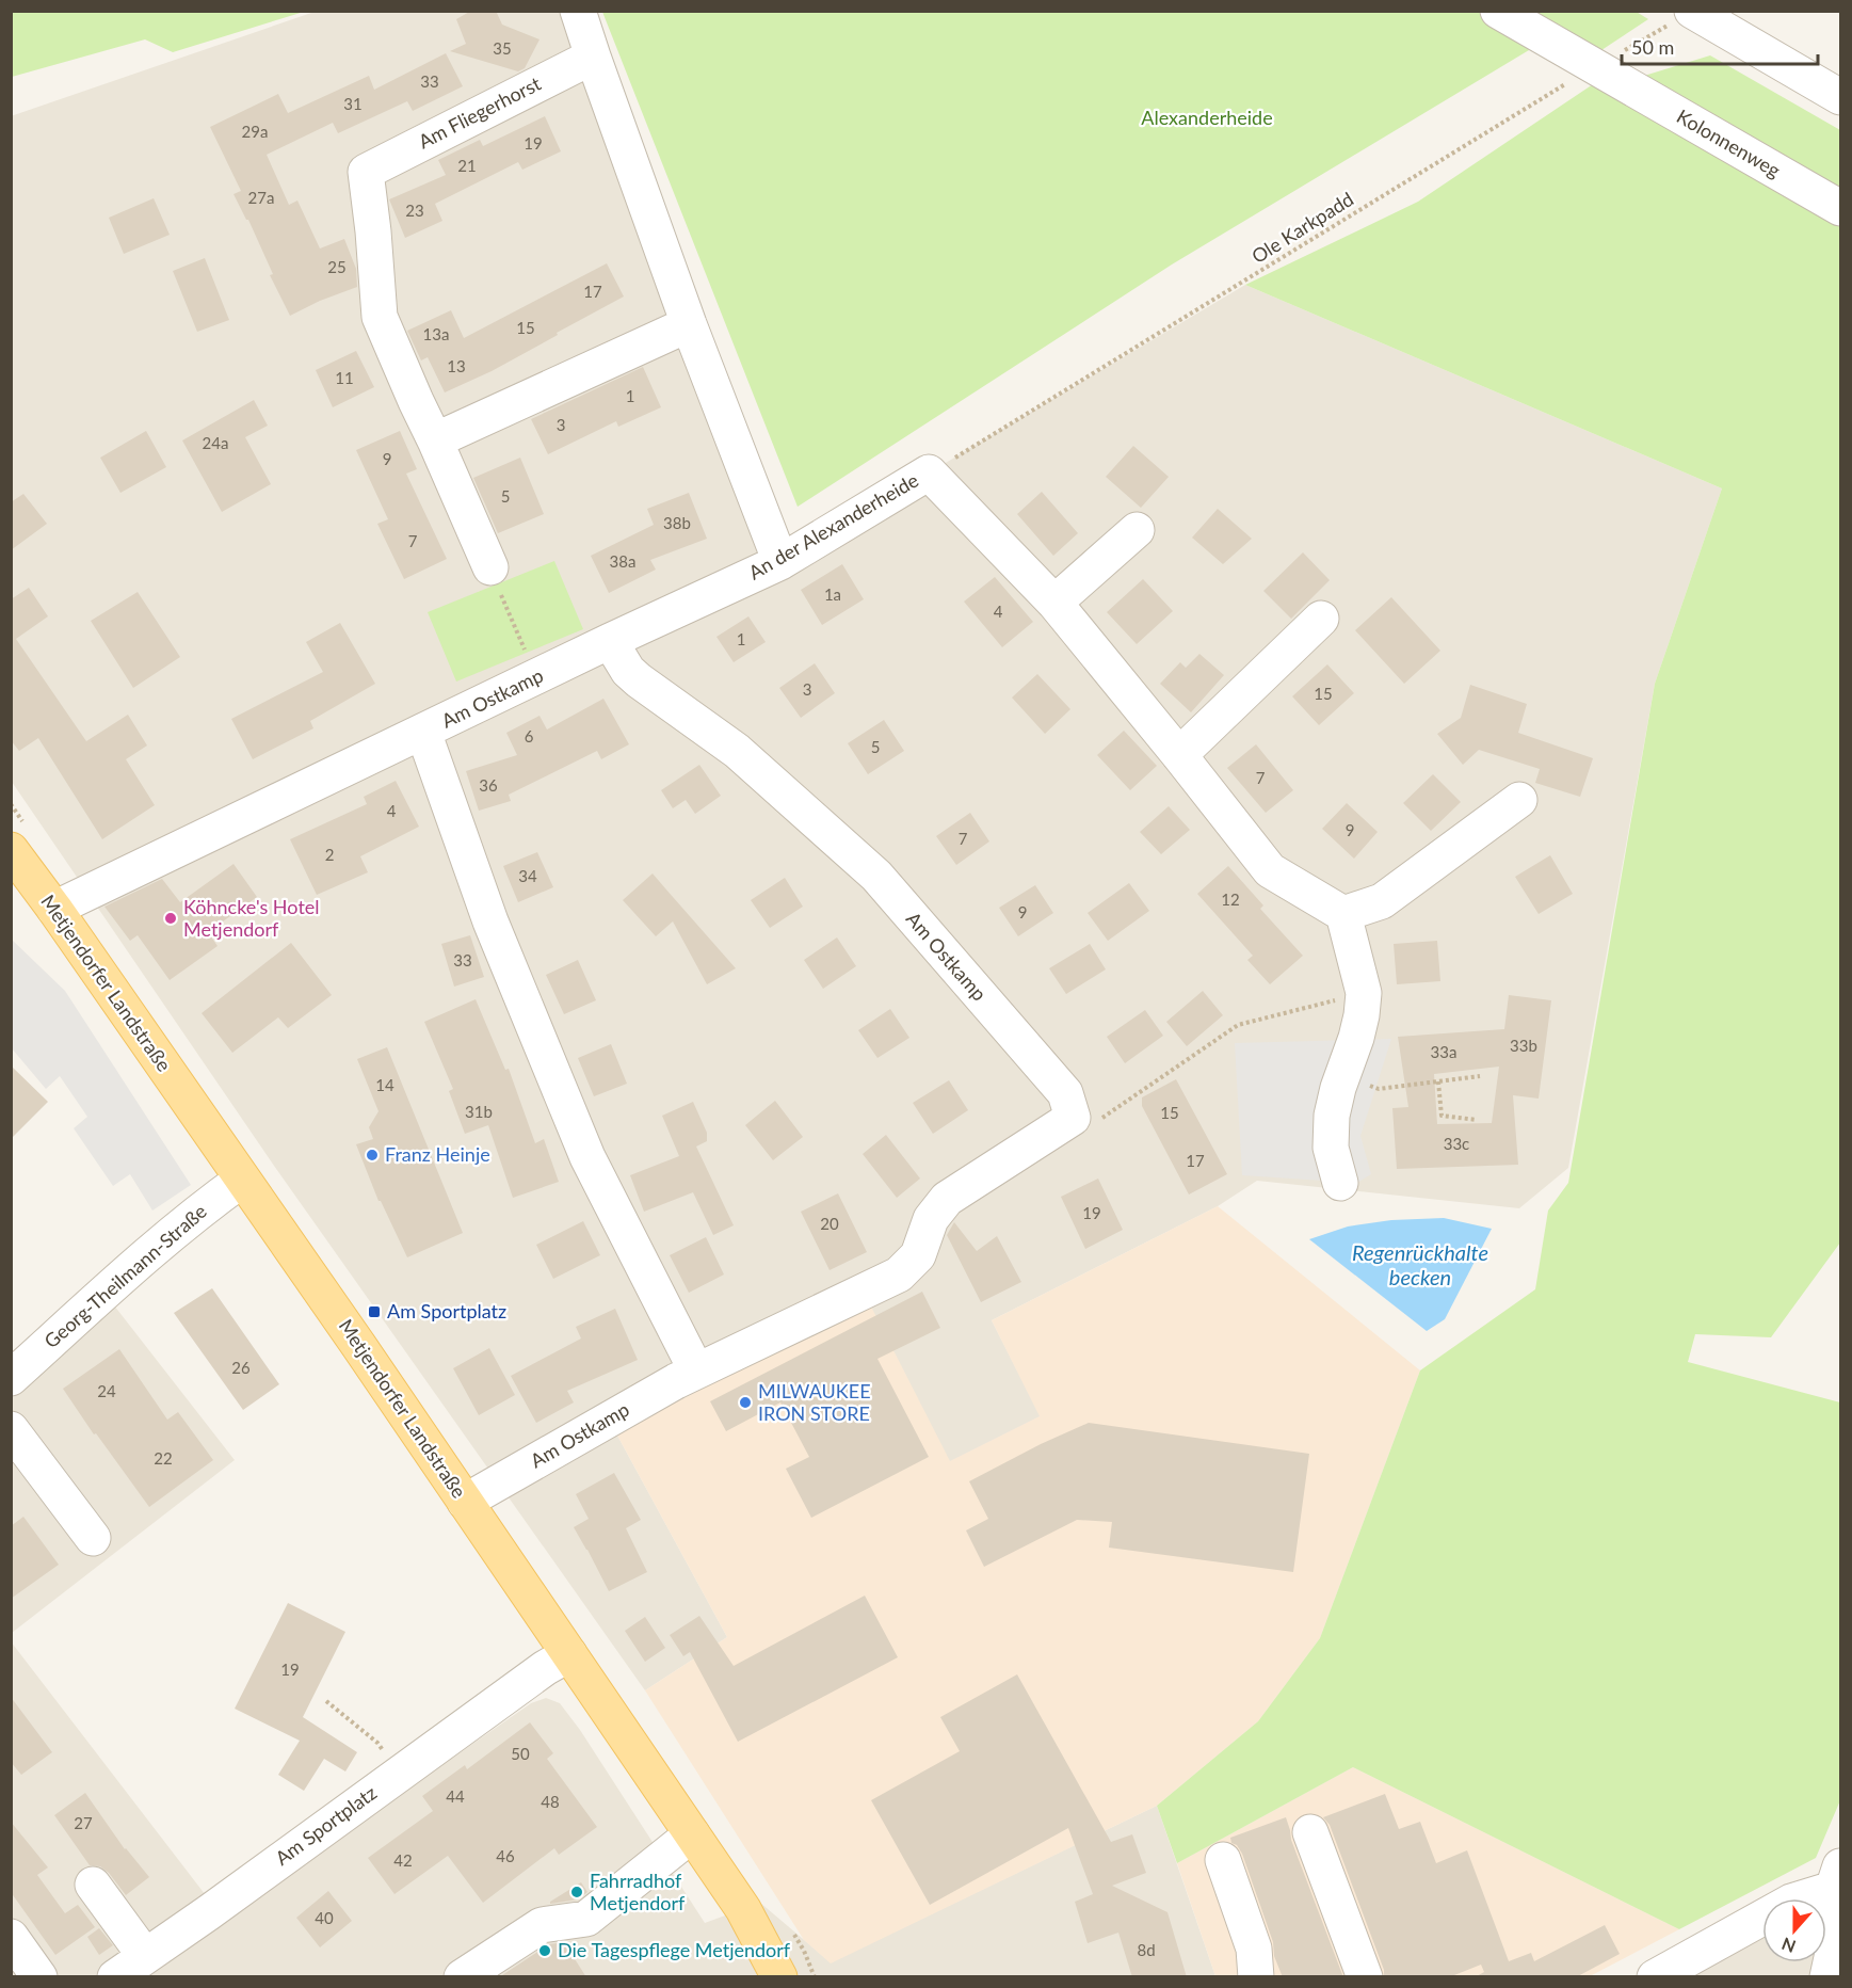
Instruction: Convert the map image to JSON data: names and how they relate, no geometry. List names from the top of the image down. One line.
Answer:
{"streets":{"main road":["Metjendorfer Landstraße"],"street":["Am Fliegerhorst","Kolonnenweg","An der Alexanderheide","Am Ostkamp","Georg-Theilmann-Straße","Am Sportplatz"],"path":["Ole Karkpadd"]},"crossings":[["Kolonnenweg","Ole Karkpadd"],["Ole Karkpadd","An der Alexanderheide"],["An der Alexanderheide","Am Ostkamp"],["Am Ostkamp","Metjendorfer Landstraße"],["Metjendorfer Landstraße","Georg-Theilmann-Straße"],["Metjendorfer Landstraße","Am Sportplatz"]],"water":["Regenrückhalte becken"],"parks":["Alexanderheide"],"places":{"other":["Köhncke's Hotel Metjendorf","Franz Heinje","MILWAUKEE IRON STORE","Fahrradhof Metjendorf","Die Tagespflege Metjendorf"],"transit":["Am Sportplatz"]},"house_numbers":["35","33","31","29a","19","21","27a","23","25","17","15","13a","13","11","1","3","24a","9","5","38b","7","38a","1a","4","1","3","15","6","5","7","36","4","9","7","2","34","12","9","33","33b","33a","14","31b","15","33c","17","19","20","26","24","22","19","50","44","48","27","46","42","40","8d"],"scale_bar":"50 m","north":"bottom"}
